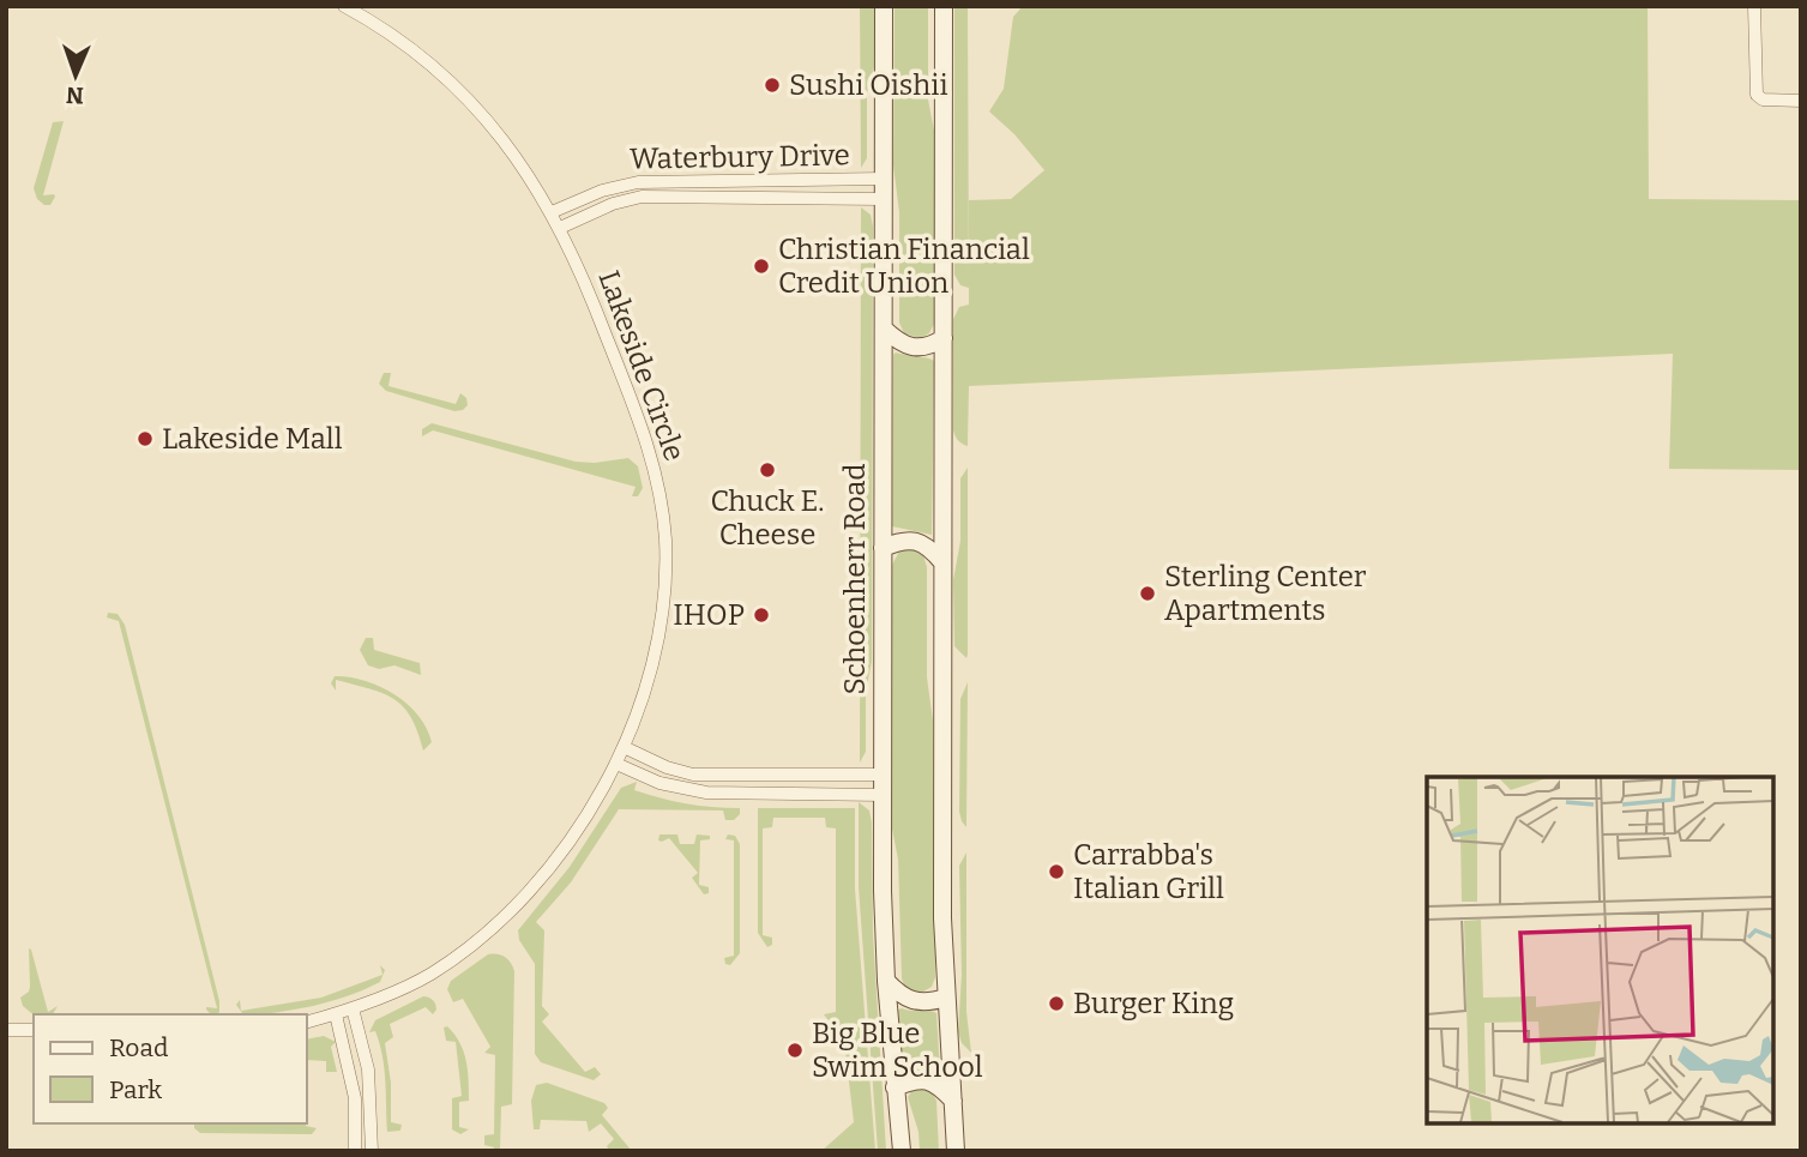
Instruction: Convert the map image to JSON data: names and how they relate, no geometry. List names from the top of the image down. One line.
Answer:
{"streets":{"main road":["Schoenherr Road"],"street":["Waterbury Drive","Lakeside Circle"]},"crossings":[["Waterbury Drive","Lakeside Circle"],["Waterbury Drive","Schoenherr Road"]],"places":["Sushi Oishii","Christian Financial Credit Union","Lakeside Mall","Chuck E. Cheese","Sterling Center Apartments","IHOP","Carrabba's Italian Grill","Burger King","Big Blue Swim School"],"legend":["Road","Park"],"north":"bottom"}
